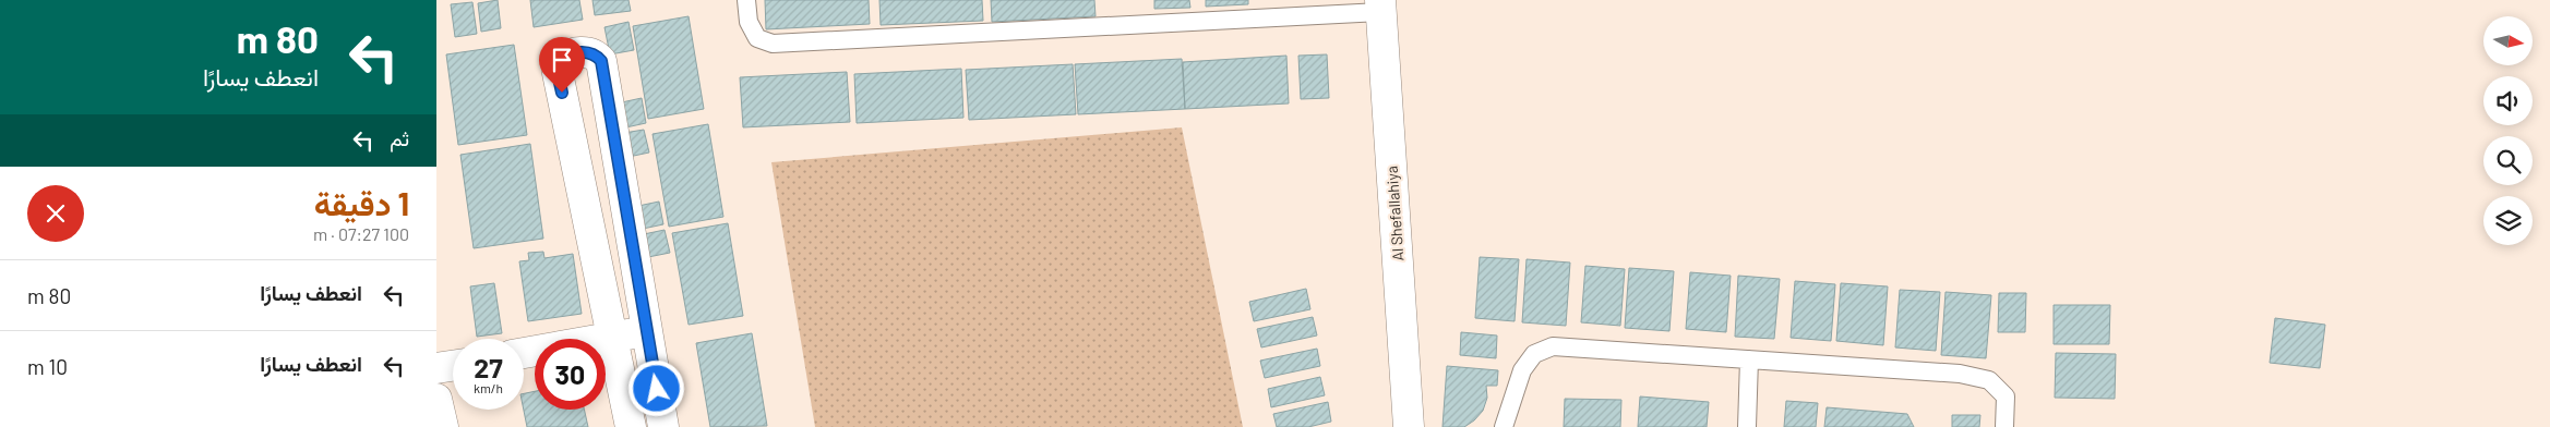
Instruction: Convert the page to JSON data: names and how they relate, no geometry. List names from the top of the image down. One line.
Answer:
{"streets":{"street":["Al Shefallahiya"]},"north":"right","page":{"turn":["80 m","انعطف يسارًا"],"then":"ثم","heading":["1 دقيقة","100 m · 07:27"],"list":[{"name":"انعطف يسارًا","value":"80 m"},{"name":"انعطف يسارًا","value":"10 m"}],"speed":"27 km/h","limit":"30"}}
